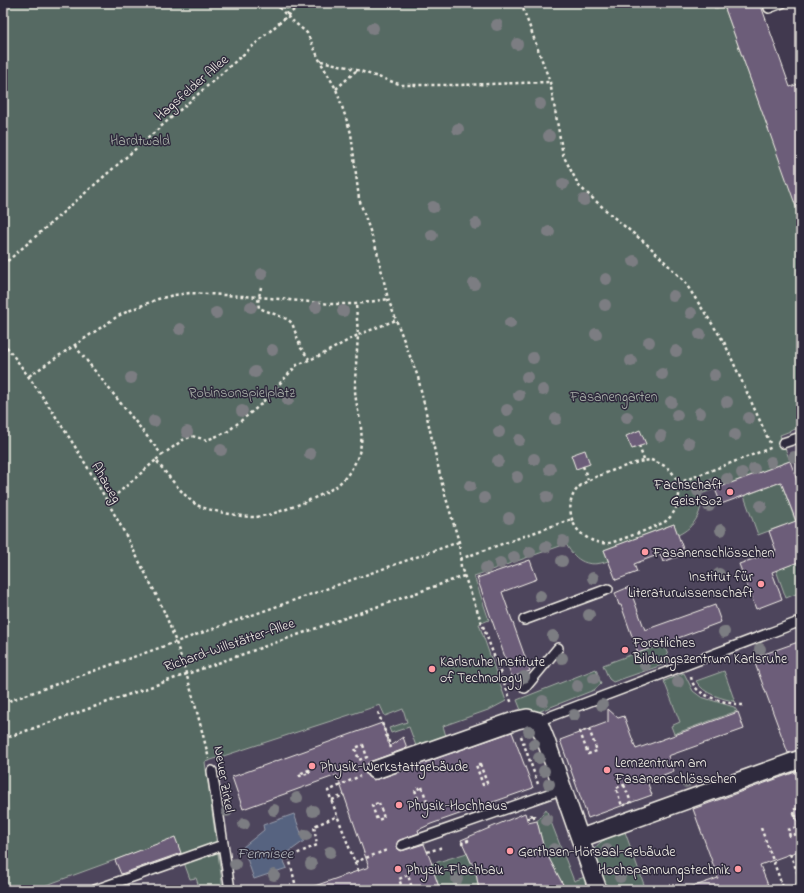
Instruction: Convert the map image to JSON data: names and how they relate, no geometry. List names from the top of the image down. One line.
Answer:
{"streets":{"lane":["Neuer Zirkel"],"path":["Hagsfelder Allee","Ahaweg","Richard-Willstätter-Allee"]},"crossings":[["Ahaweg","Richard-Willstätter-Allee"],["Ahaweg","Neuer Zirkel"],["Richard-Willstätter-Allee","Neuer Zirkel"]],"water":["Fermisee"],"parks":["Hardtwald","Robinsonspielplatz","Fasanengarten"],"places":["Fachschaft GeistSoz","Fasanenschlösschen","Institut für Literaturwissenschaft","Forstliches Bildungszentrum Karlsruhe","Karlsruhe Institute of Technology","Physik-Werkstattgebäude","Lernzentrum am Fasanenschlösschen","Physik-Hochhaus","Gerthsen-Hörsaal-Gebäude","Physik-Flachbau","Hochspannungstechnik"]}
